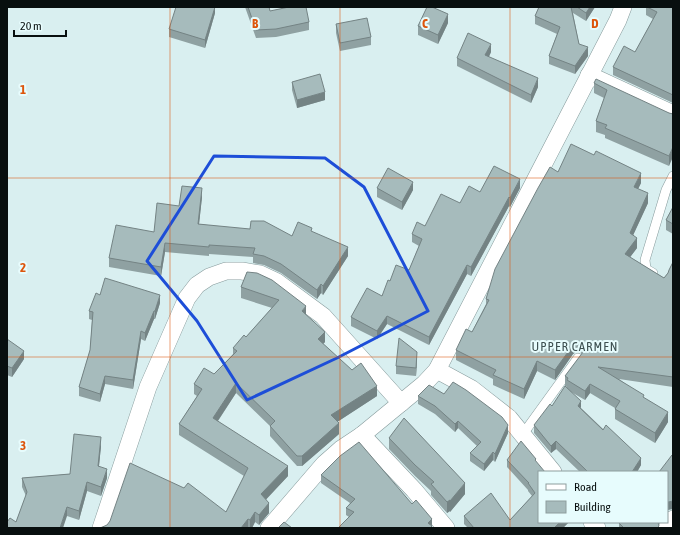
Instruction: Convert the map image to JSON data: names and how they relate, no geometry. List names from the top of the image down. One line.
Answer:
{"districts":["UPPER CARMEN"],"legend":["Road","Building"],"scale_bar":"20 m","grid":{"columns":["B","C","D"],"rows":["1","2","3"]}}
